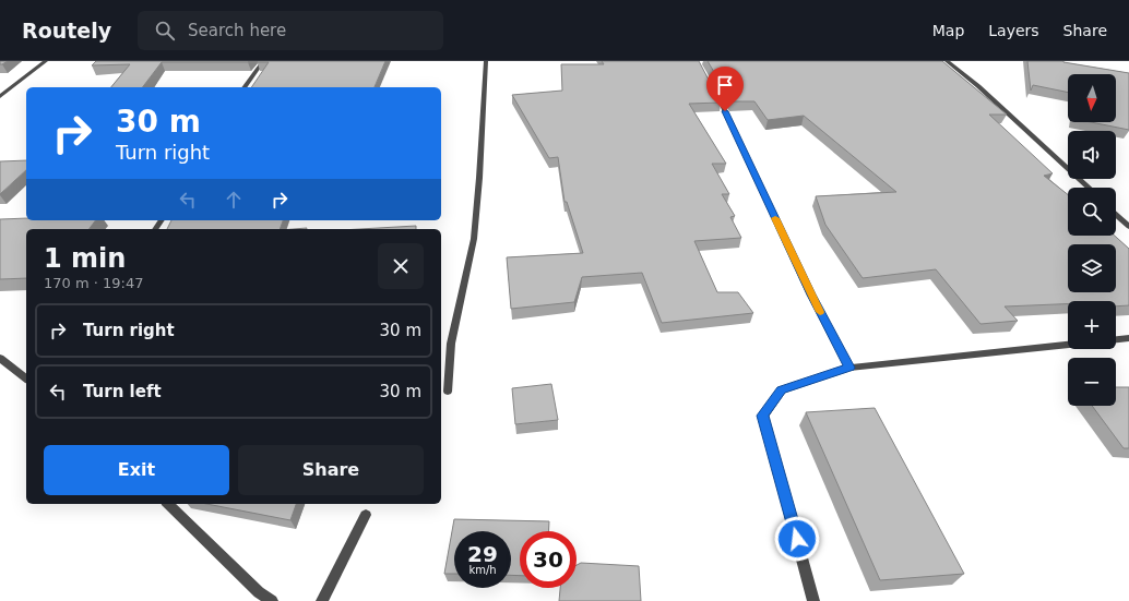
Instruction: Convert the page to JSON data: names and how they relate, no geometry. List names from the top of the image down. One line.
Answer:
{"north":"bottom","page":{"header":"Routely","search":"Search here","nav":["Map","Layers","Share"],"map_buttons":["+","−"],"turn":["30 m","Turn right"],"heading":["1 min","170 m · 19:47"],"list":[{"name":"Turn right","value":"30 m"},{"name":"Turn left","value":"30 m"}],"buttons":["Exit","Share"],"speed":"29 km/h","limit":"30"}}
